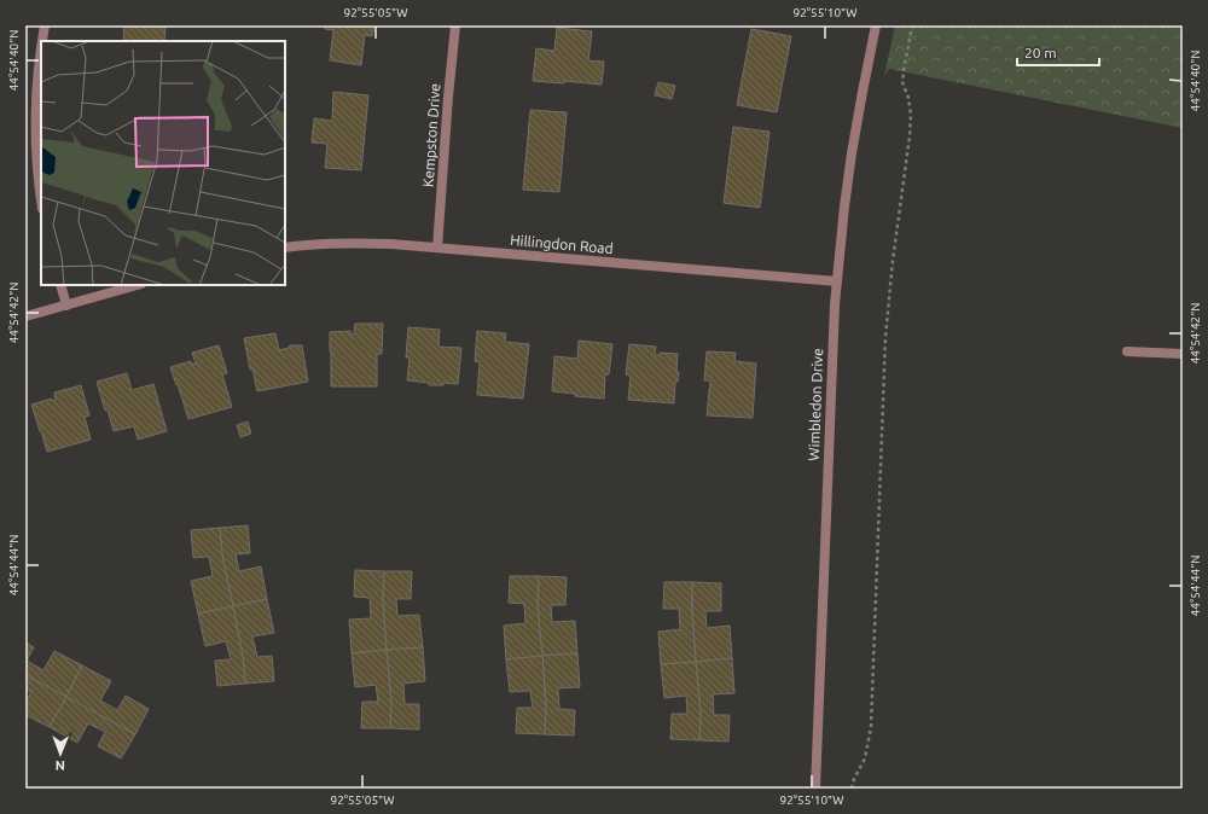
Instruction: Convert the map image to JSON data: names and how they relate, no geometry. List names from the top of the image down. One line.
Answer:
{"streets":{"street":["Kempston Drive","Hillingdon Road","Wimbledon Drive"]},"crossings":[["Kempston Drive","Hillingdon Road"],["Hillingdon Road","Wimbledon Drive"]],"scale_bar":"20 m","north":"bottom","coordinates":["92°55'05\"W","92°55'10\"W","44°54'40\"N","44°54'42\"N","44°54'44\"N"]}
